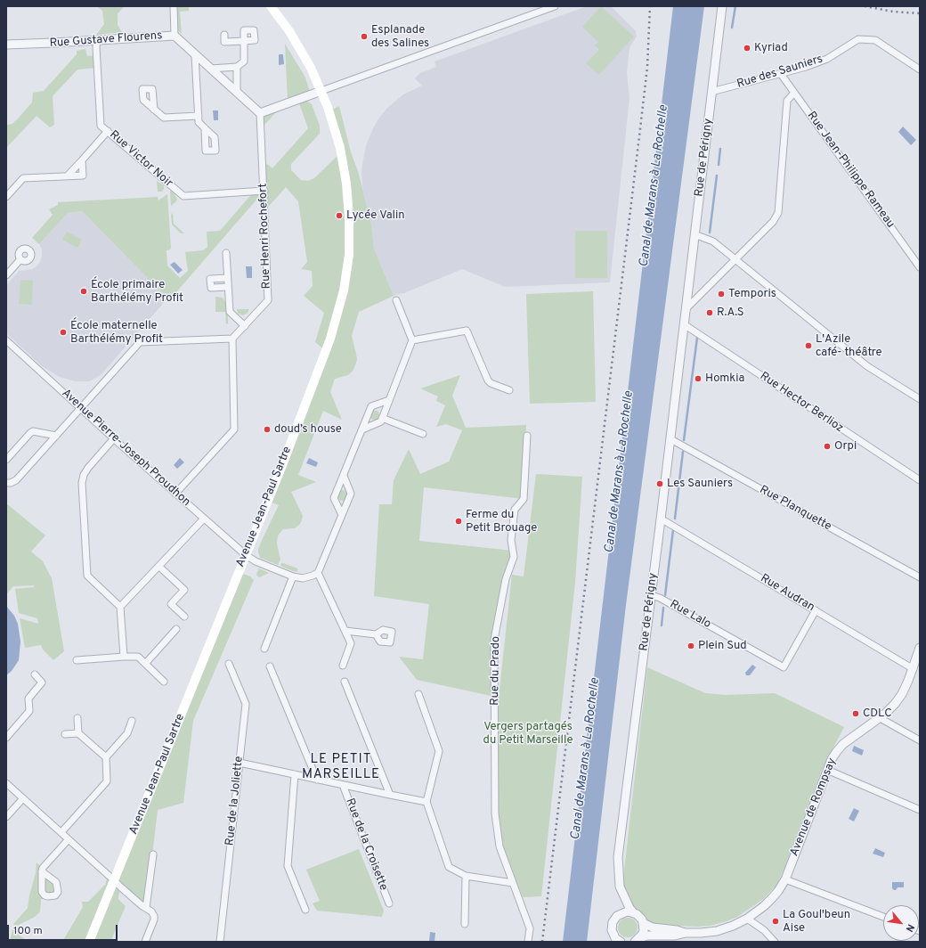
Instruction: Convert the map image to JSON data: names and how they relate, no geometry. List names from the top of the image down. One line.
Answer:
{"streets":{"main road":["Avenue Jean-Paul Sartre"],"street":["Rue Gustave Flourens","Rue des Sauniers","Rue de Périgny","Rue Victor Noir","Rue Jean-Philippe Rameau","Rue Henri Rochefort","Rue Hector Berlioz","Avenue Pierre-Joseph Proudhon","Rue Planquette","Rue Audran","Rue Lalo","Rue du Prado","Rue de la Joliette","Avenue de Rompsay","Rue de la Croisette"]},"crossings":[["Rue Gustave Flourens","Rue Victor Noir"],["Rue Gustave Flourens","Rue Henri Rochefort"],["Rue des Sauniers","Rue de Périgny"],["Rue des Sauniers","Rue Jean-Philippe Rameau"],["Rue de Périgny","Rue Hector Berlioz"],["Rue de Périgny","Rue Planquette"],["Rue de Périgny","Rue Audran"],["Rue de Périgny","Rue Lalo"],["Rue de Périgny","Avenue de Rompsay"],["Rue Victor Noir","Rue Henri Rochefort"],["Avenue Pierre-Joseph Proudhon","Avenue Jean-Paul Sartre"],["Rue Audran","Rue Lalo"],["Rue Audran","Avenue de Rompsay"]],"districts":["LE PETIT MARSEILLE"],"water":["Canal de Marans à La Rochelle"],"parks":["Vergers partagés du Petit Marseille"],"places":["Esplanade des Salines","Kyriad","Lycée Valin","École primaire Barthélémy Profit","Temporis","R.A.S","École maternelle Barthélémy Profit","L'Azile café- théâtre","Homkia","doud’s house","Orpi","Les Sauniers","Ferme du Petit Brouage","Plein Sud","CDLC","La Goul'beun Aise"],"scale_bar":"100 m","north":"bottom right"}
